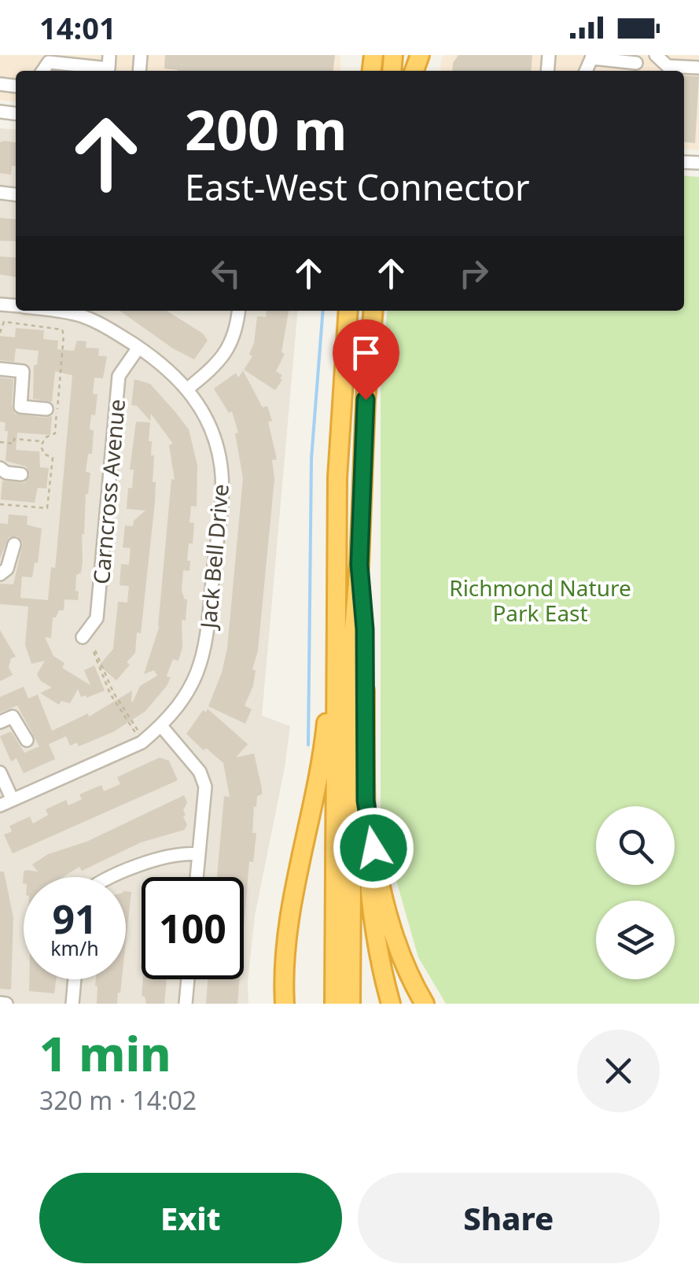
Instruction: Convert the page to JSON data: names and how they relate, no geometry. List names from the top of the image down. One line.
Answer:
{"streets":{"street":["Carncross Avenue","Jack Bell Drive"]},"crossings":[["Carncross Avenue","Jack Bell Drive"]],"parks":["Richmond Nature Park East"],"page":{"status":"14:01","turn":["200 m","East-West Connector"],"speed":"91 km/h","limit":"100","heading":["1 min","320 m · 14:02"],"buttons":["Exit","Share"]}}
